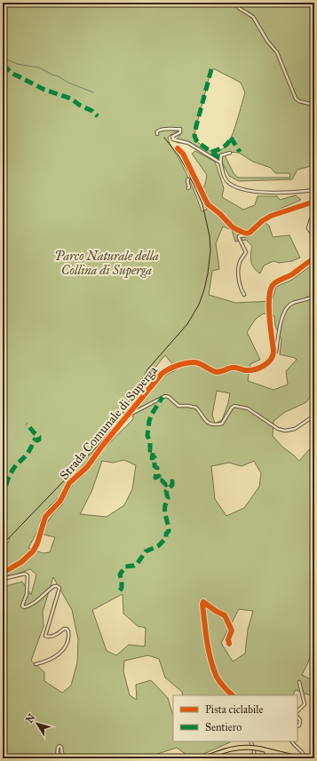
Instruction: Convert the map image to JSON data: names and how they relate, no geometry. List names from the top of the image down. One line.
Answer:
{"streets":{"street":["Strada Comunale di Superga"]},"parks":["Parco Naturale della Collina di Superga"],"legend":["Pista ciclabile","Sentiero"],"north":"top left"}
